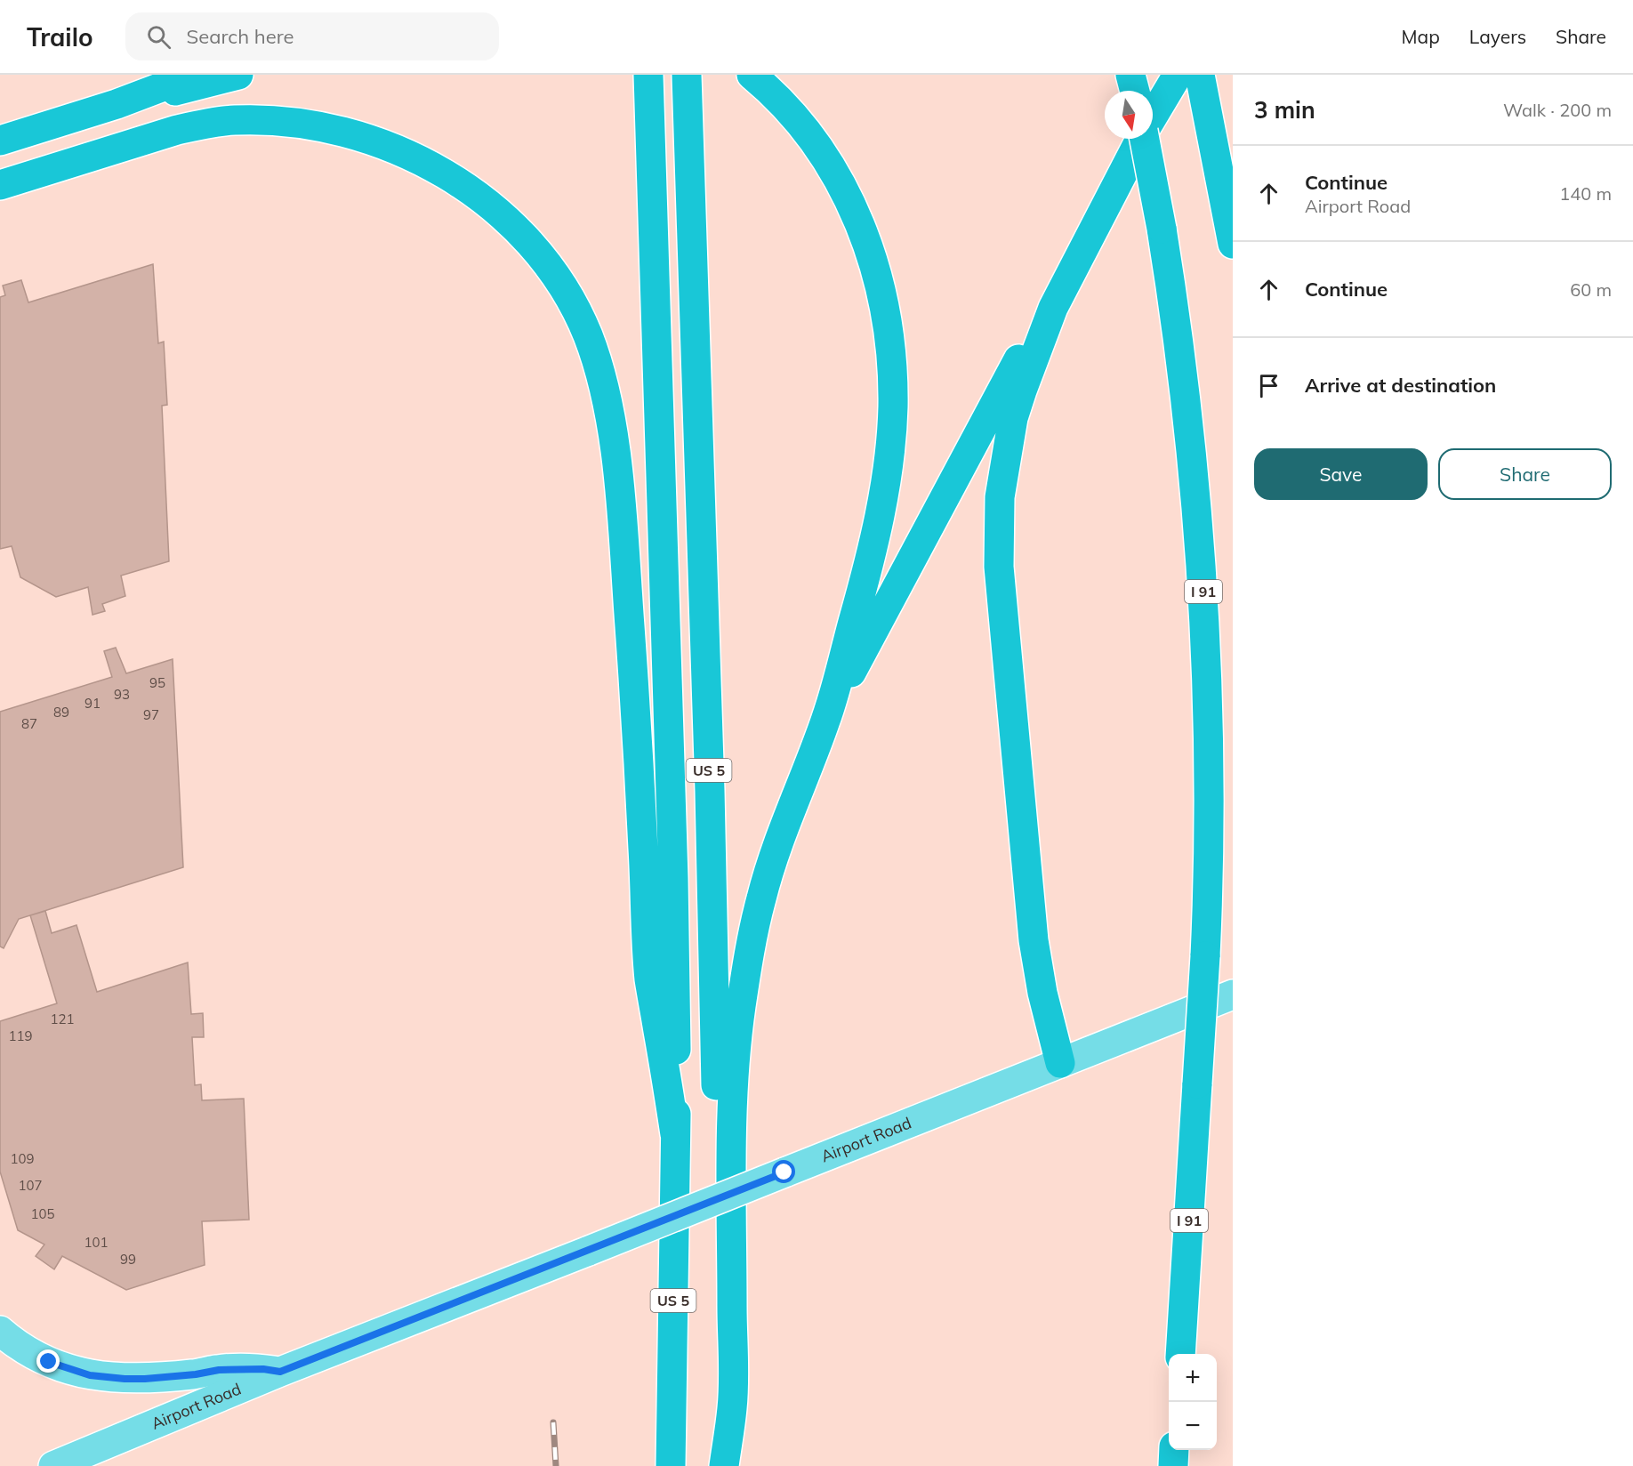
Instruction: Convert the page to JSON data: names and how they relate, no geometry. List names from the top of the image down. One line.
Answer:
{"streets":{"highway":["I 91","US 5"],"main road":["Airport Road"]},"house_numbers":["95","93","91","89","97","87","121","119","109","107","105","101","99"],"north":"bottom","page":{"header":"Trailo","search":"Search here","nav":["Map","Layers","Share"],"heading":["3 min","Walk · 200 m"],"list":[["Continue","Airport Road","140 m"],["Continue","60 m"],"Arrive at destination"],"buttons":["Save","Share"],"map_buttons":["+","−"]}}
